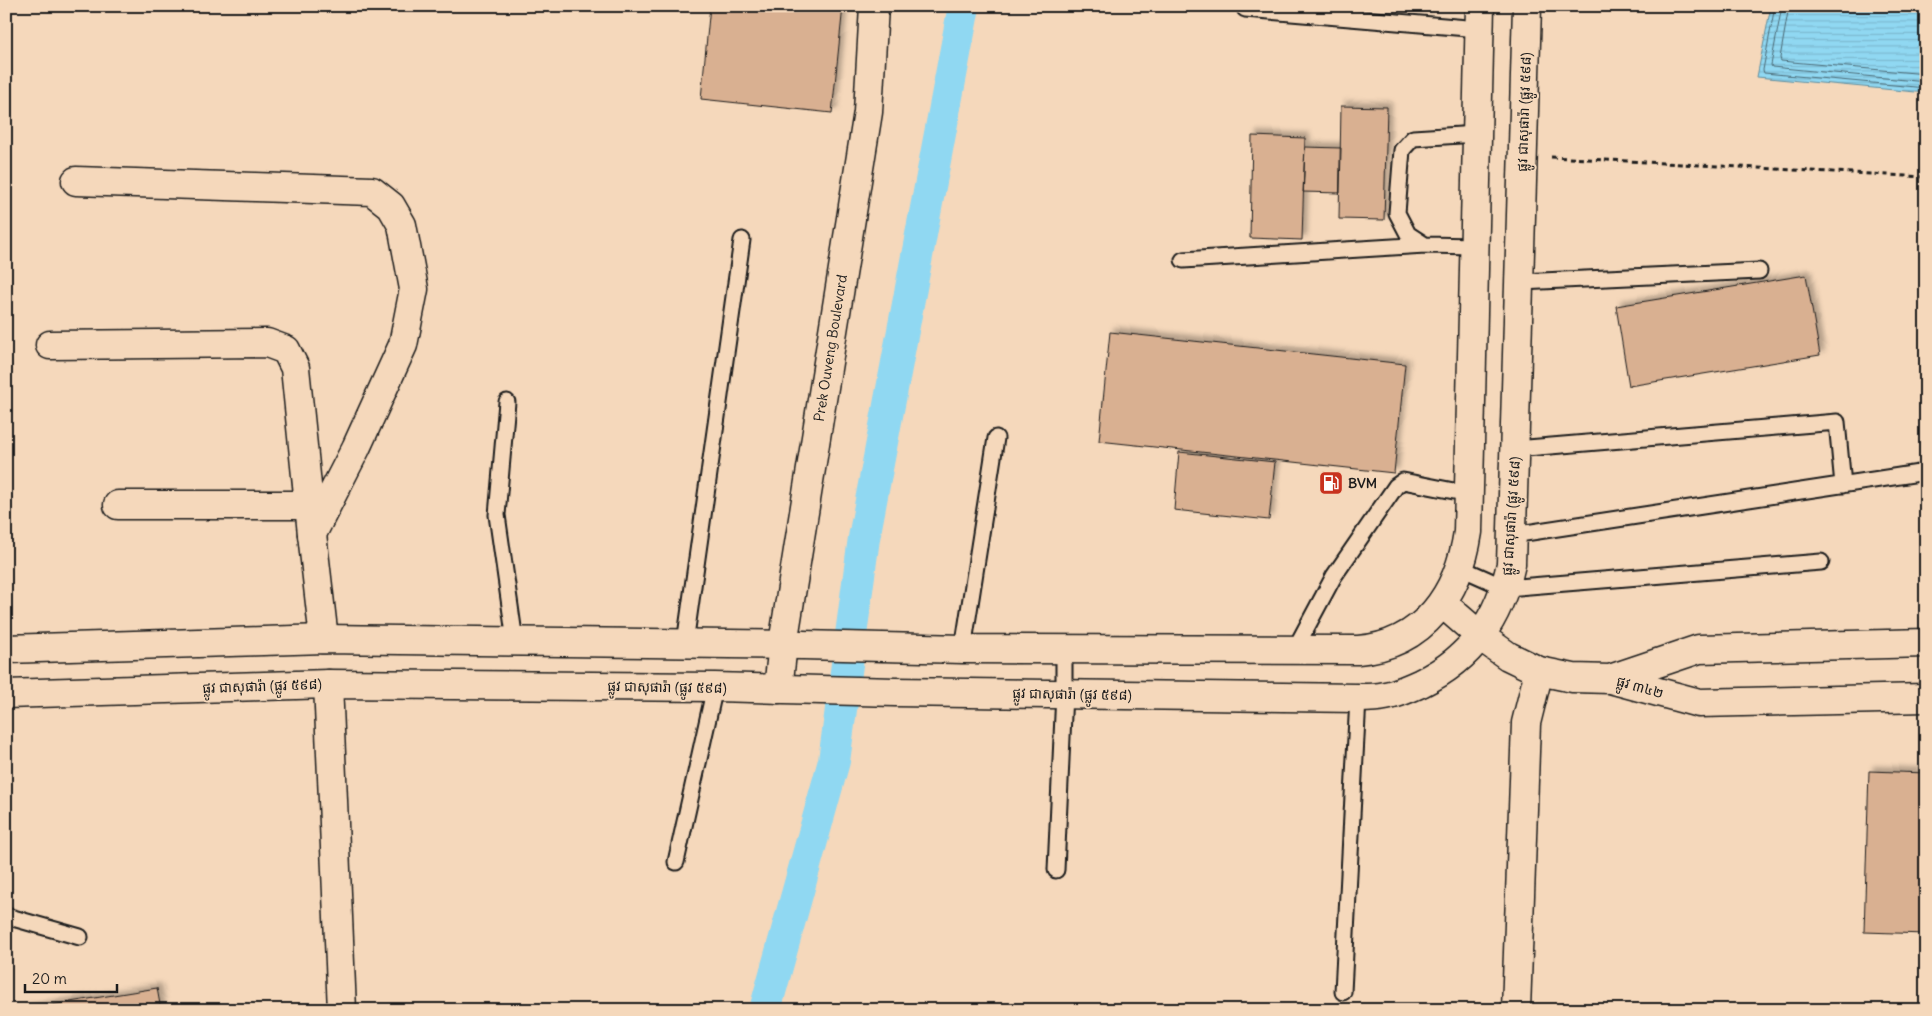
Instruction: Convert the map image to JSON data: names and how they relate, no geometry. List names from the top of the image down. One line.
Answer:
{"streets":{"main road":["ផ្លូវ ជាសុផារ៉ា (ផ្លូវ ៥៩៨)","Prek Ouveng Boulevard","ផ្លូវ ៣៤២"]},"crossings":[["ផ្លូវ ជាសុផារ៉ា (ផ្លូវ ៥៩៨)","Prek Ouveng Boulevard"]],"places":{"fuel station":["BVM"]},"scale_bar":"20 m"}
